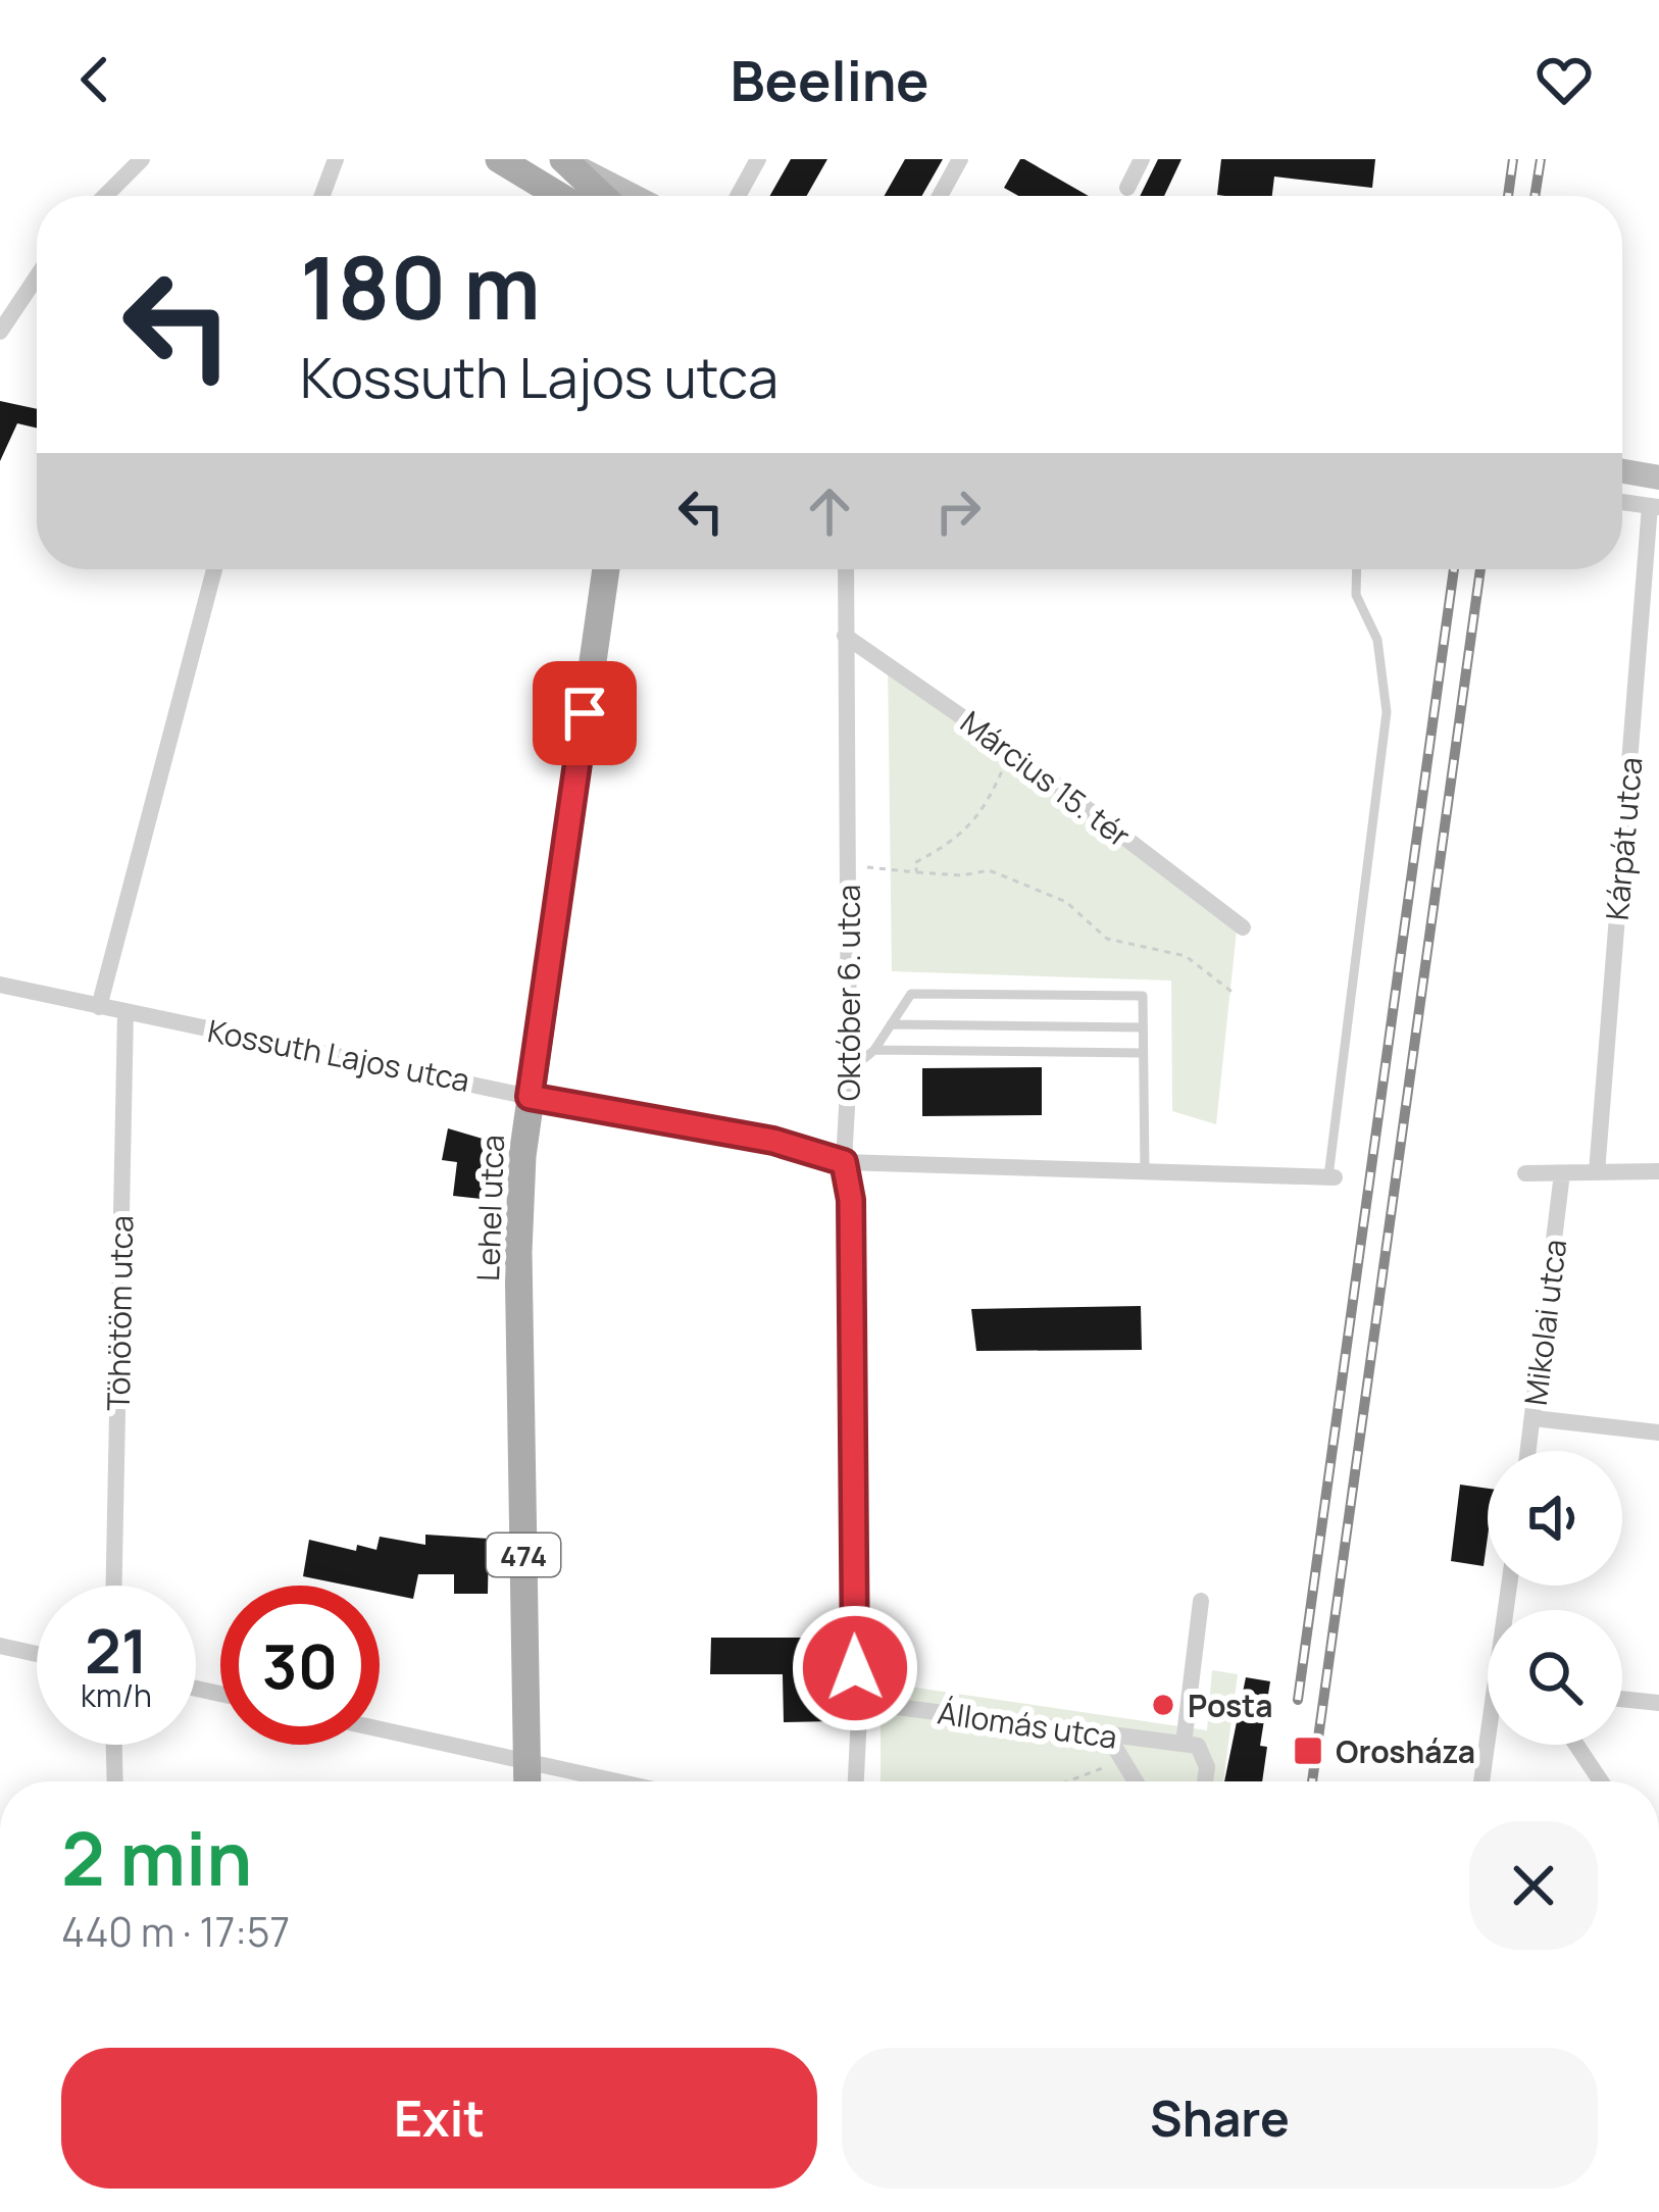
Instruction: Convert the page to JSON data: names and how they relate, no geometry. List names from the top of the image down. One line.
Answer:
{"streets":{"main road":["Lehel utca","474"],"street":["Március 15. tér","Kárpát utca","Október 6. utca","Kossuth Lajos utca","Töhötöm utca","Mikolai utca","Állomás utca"]},"crossings":[["Március 15. tér","Október 6. utca"],["Október 6. utca","Kossuth Lajos utca"],["Október 6. utca","Állomás utca"],["Kossuth Lajos utca","Lehel utca"],["Kossuth Lajos utca","Töhötöm utca"]],"places":{"other":["Posta"],"transit":["Orosháza"]},"page":{"header":"Beeline","turn":["180 m","Kossuth Lajos utca"],"speed":"21 km/h","limit":"30","heading":["2 min","440 m · 17:57"],"buttons":["Exit","Share"]}}
